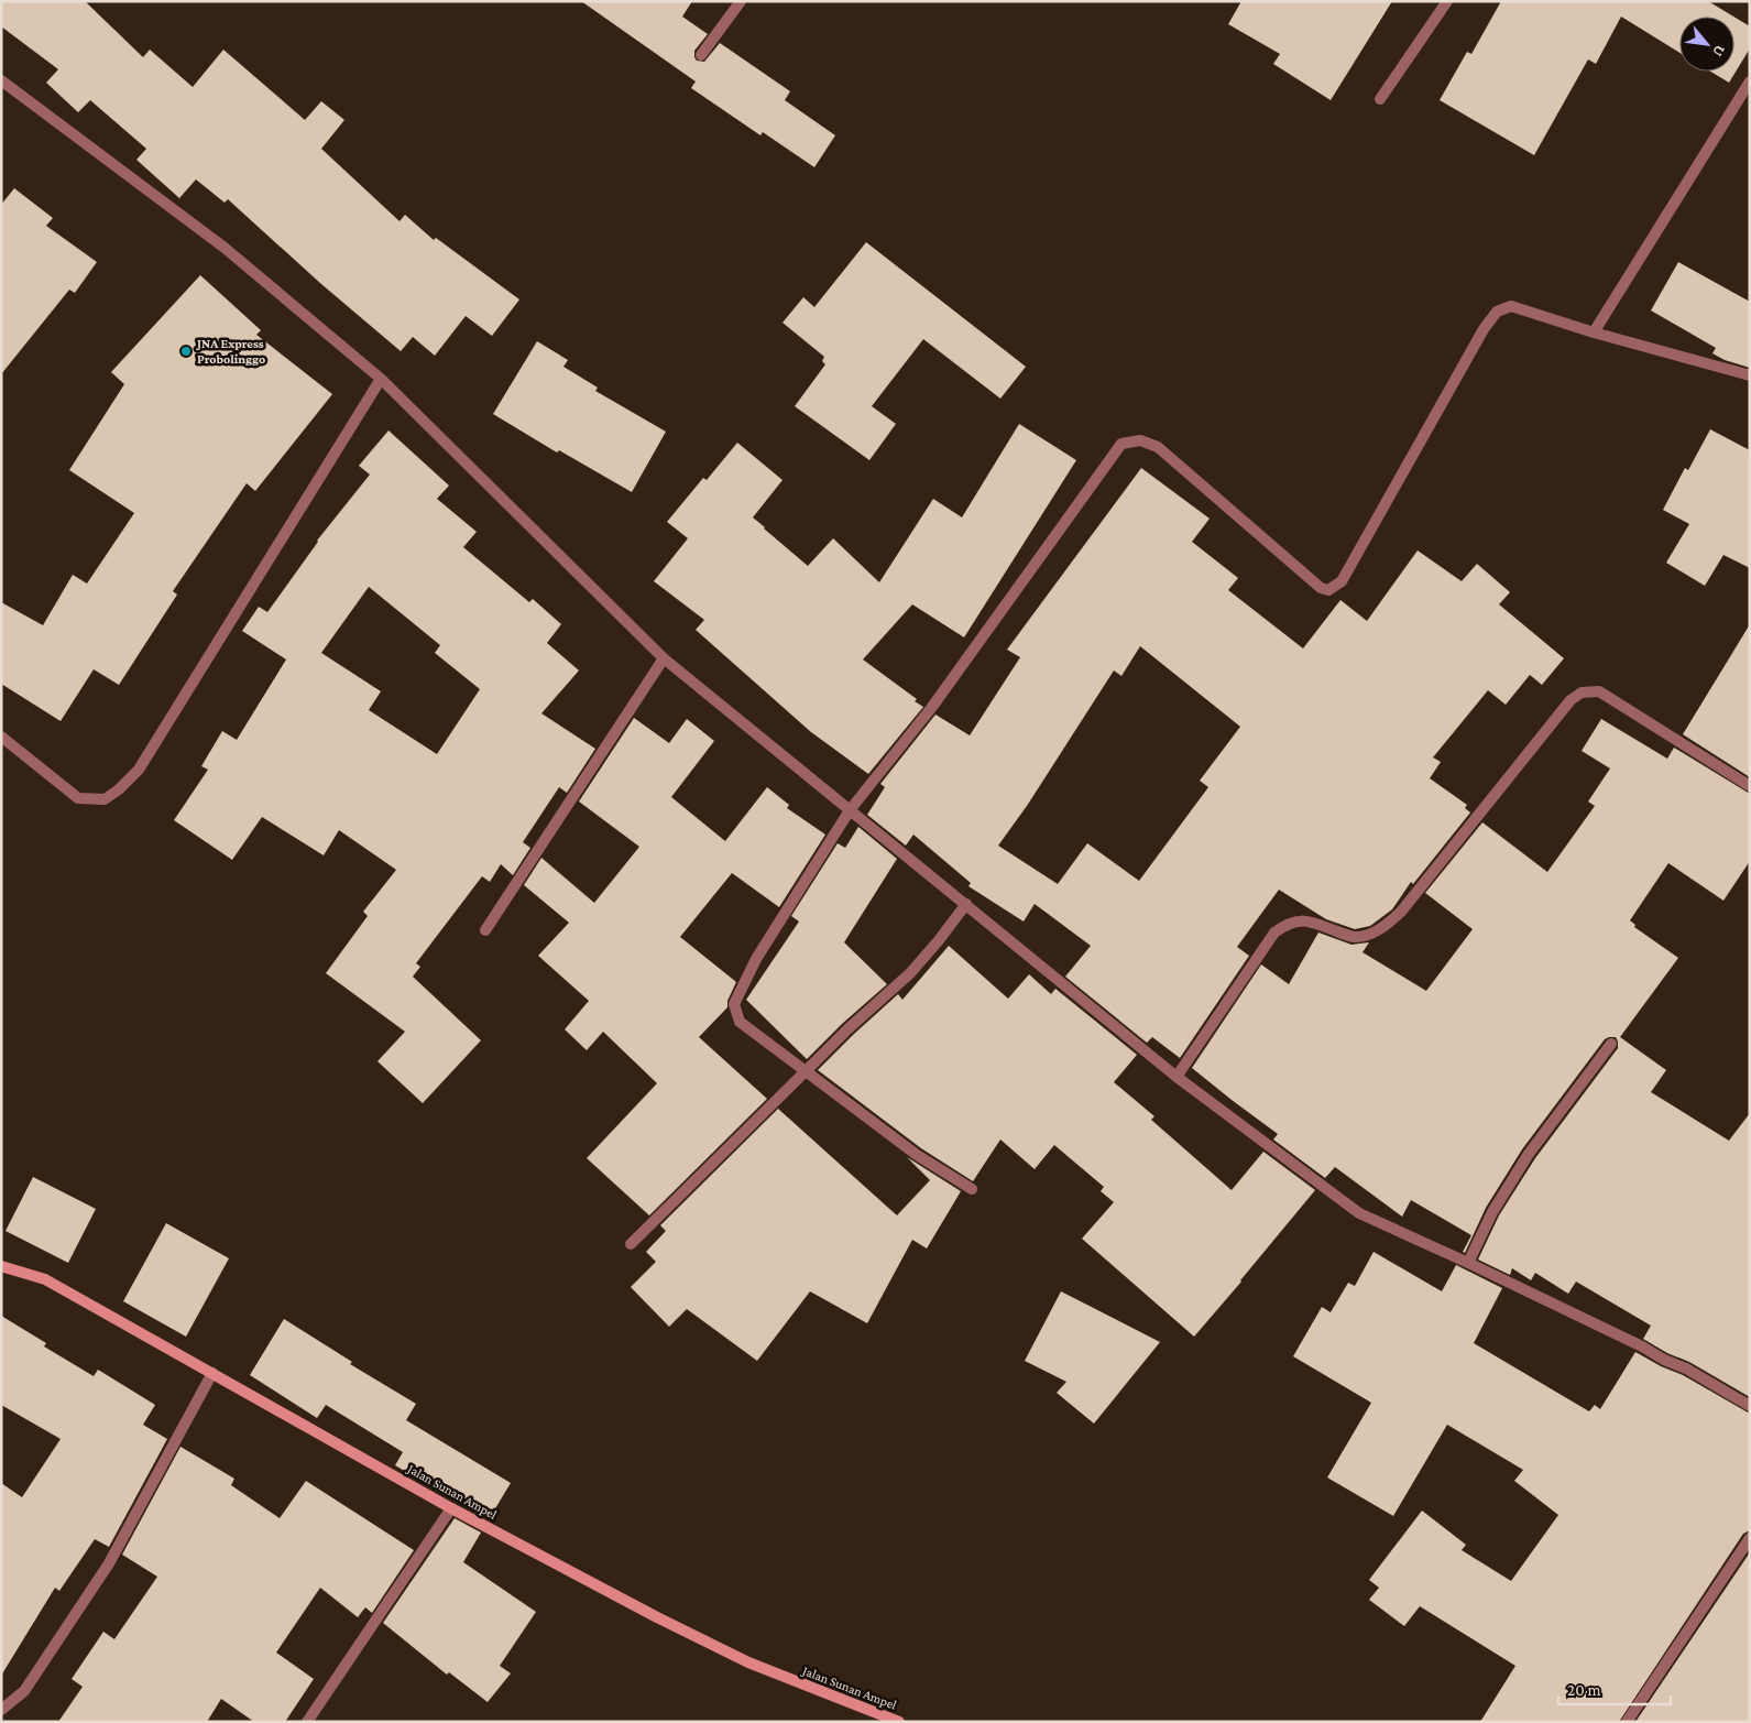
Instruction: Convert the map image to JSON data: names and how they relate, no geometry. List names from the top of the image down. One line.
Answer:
{"streets":{"main road":["Jalan Sunan Ampel"]},"places":["JNA Express Probolinggo"],"scale_bar":"20 m","north":"bottom right"}
